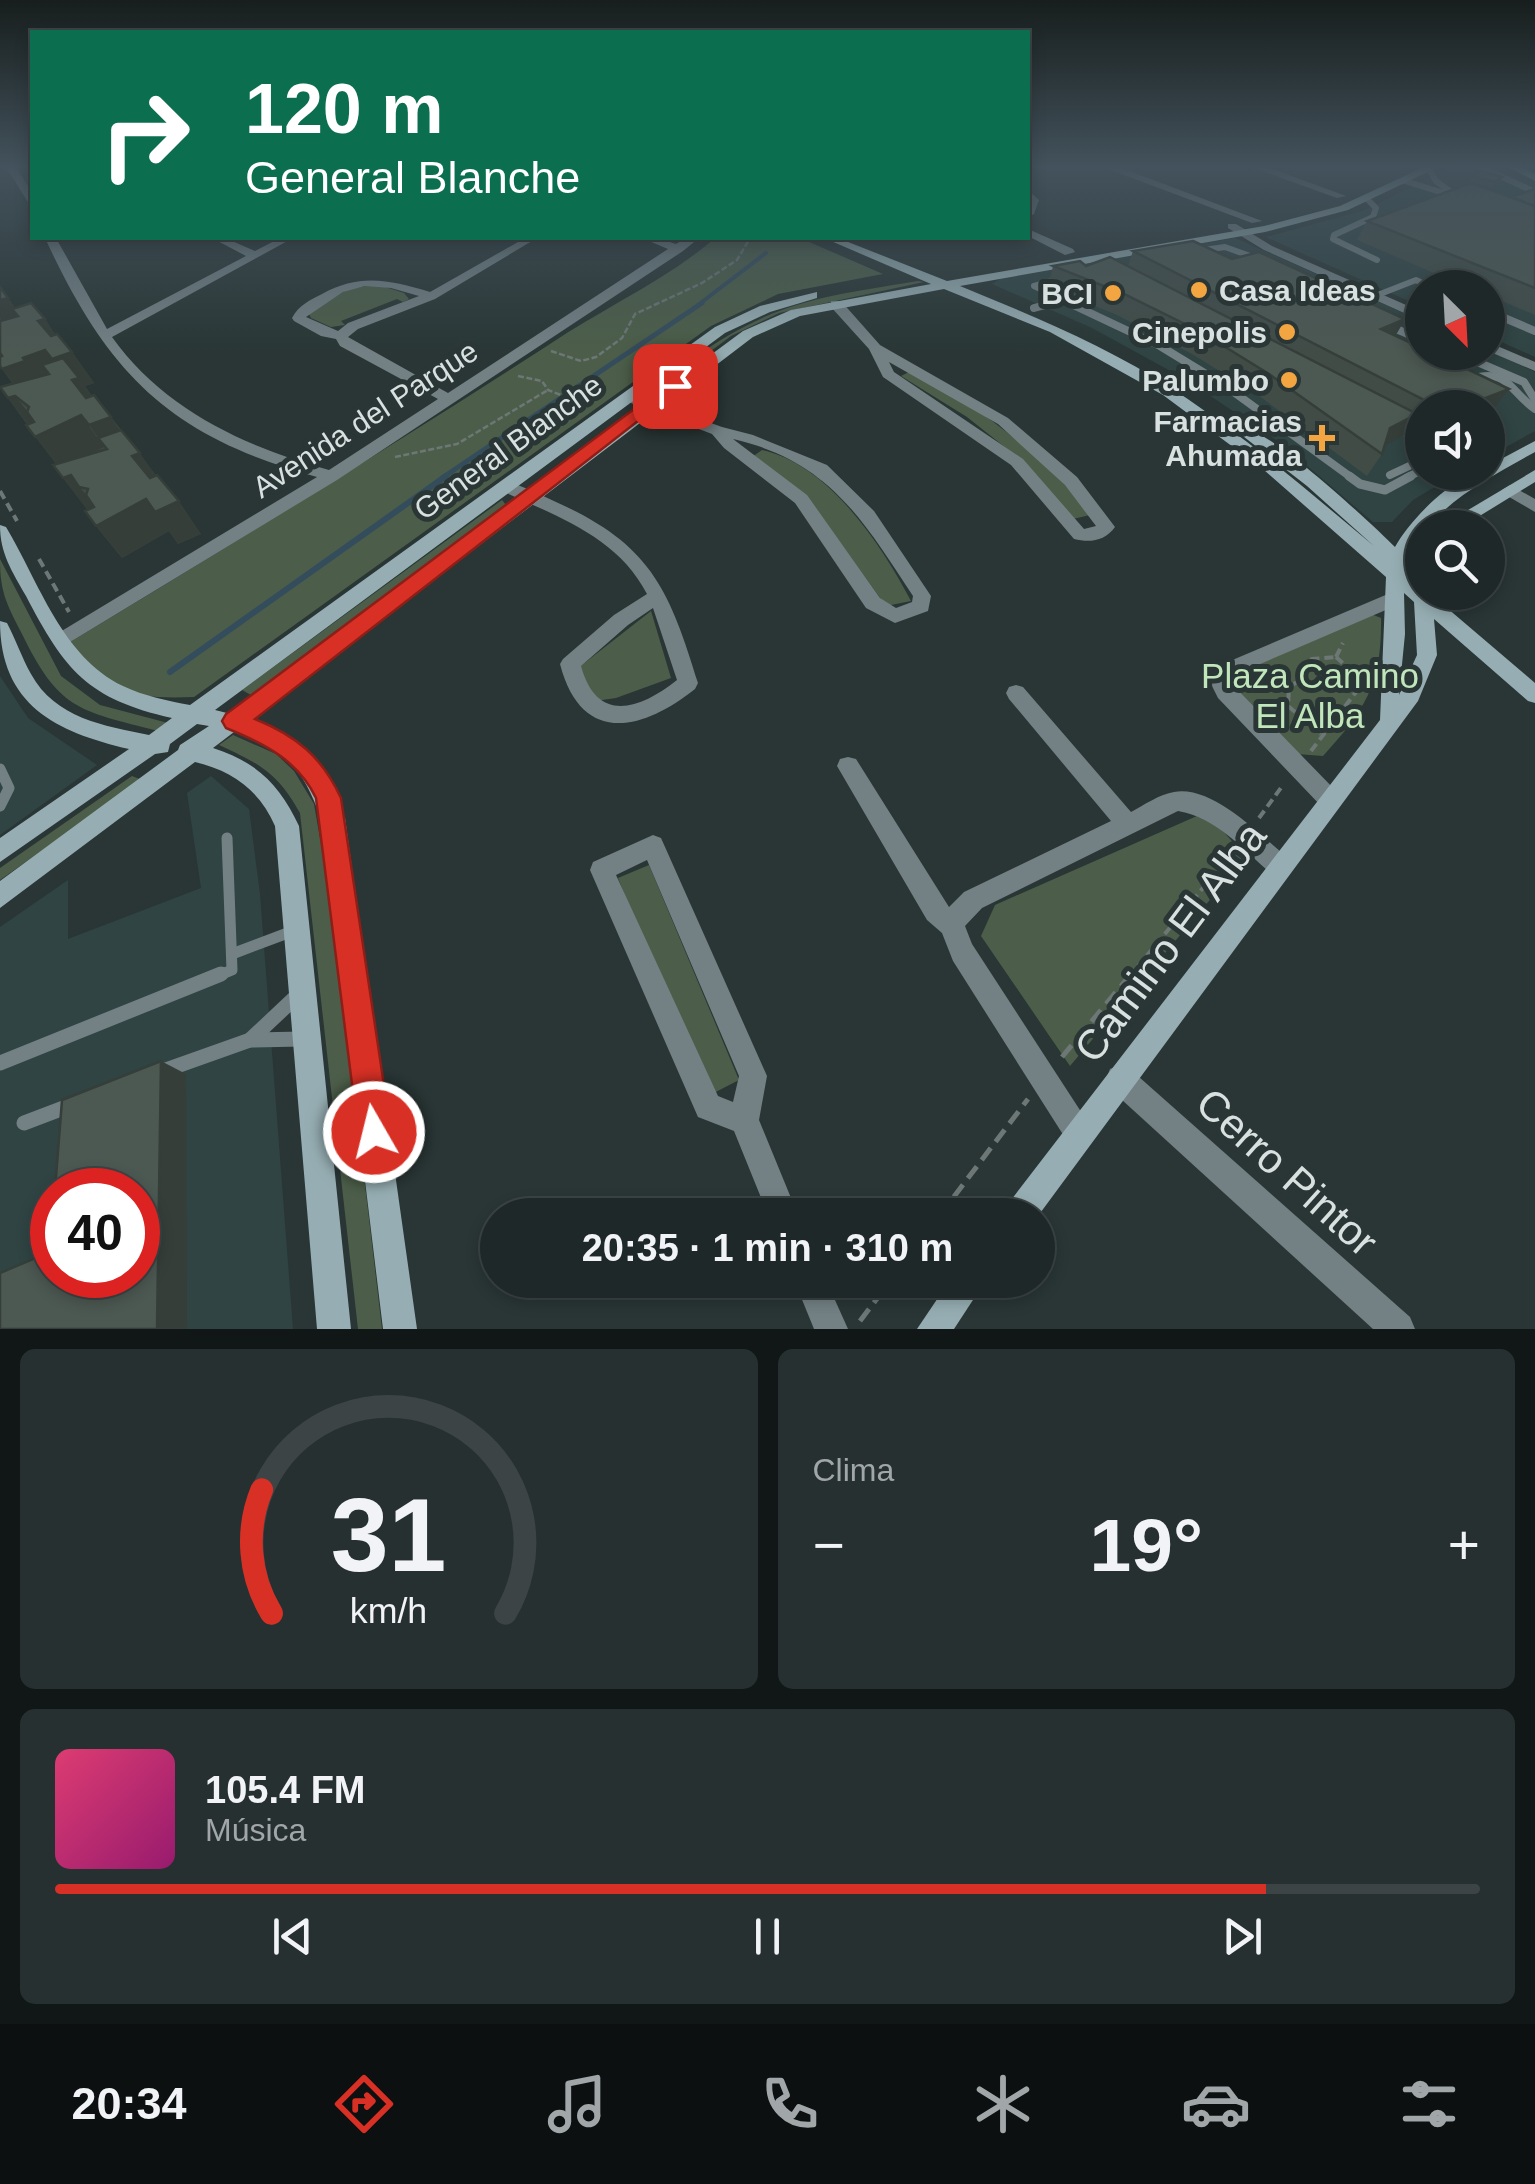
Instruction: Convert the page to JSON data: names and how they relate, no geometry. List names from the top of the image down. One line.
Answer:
{"streets":{"main road":["General Blanche","Camino El Alba"],"street":["Avenida del Parque","Cerro Pintor"]},"crossings":[["Camino El Alba","Cerro Pintor"]],"parks":["Plaza Camino El Alba"],"places":{"other":["Casa Ideas","BCI","Cinepolis","Palumbo"],"health":["Farmacias Ahumada"]},"north":"bottom right","page":{"turn":["120 m","General Blanche"],"limit":"40","trip":"20:35 · 1 min · 310 m","tile":"Clima","heat":["−","19°","+"],"song":["105.4 FM","Música"],"tabs":"20:34","gauge":["31","km/h"]}}
